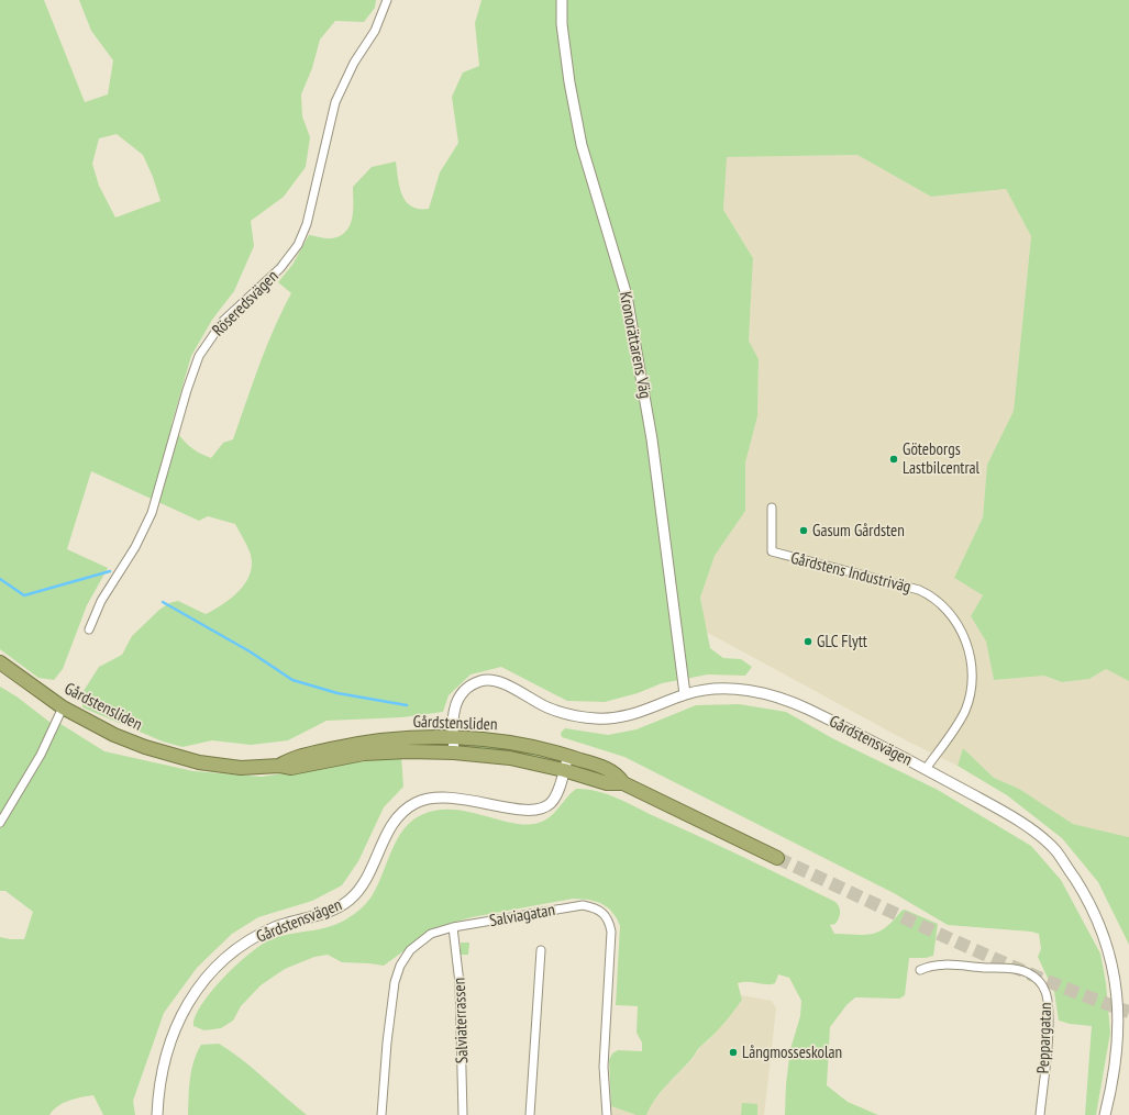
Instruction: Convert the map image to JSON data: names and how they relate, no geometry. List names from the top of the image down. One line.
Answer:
{"streets":{"highway":["Gårdstensliden"],"street":["Röseredsvägen","Kronorättarens Väg","Gårdstens Industriväg","Gårdstensvägen","Salviagatan","Salviaterrassen","Peppargatan"]},"crossings":[["Kronorättarens Väg","Gårdstensvägen"],["Gårdstens Industriväg","Gårdstensvägen"],["Gårdstensliden","Gårdstensvägen"],["Salviagatan","Salviaterrassen"]],"places":["Göteborgs Lastbilcentral","Gasum Gårdsten","GLC Flytt","Långmosseskolan"]}
